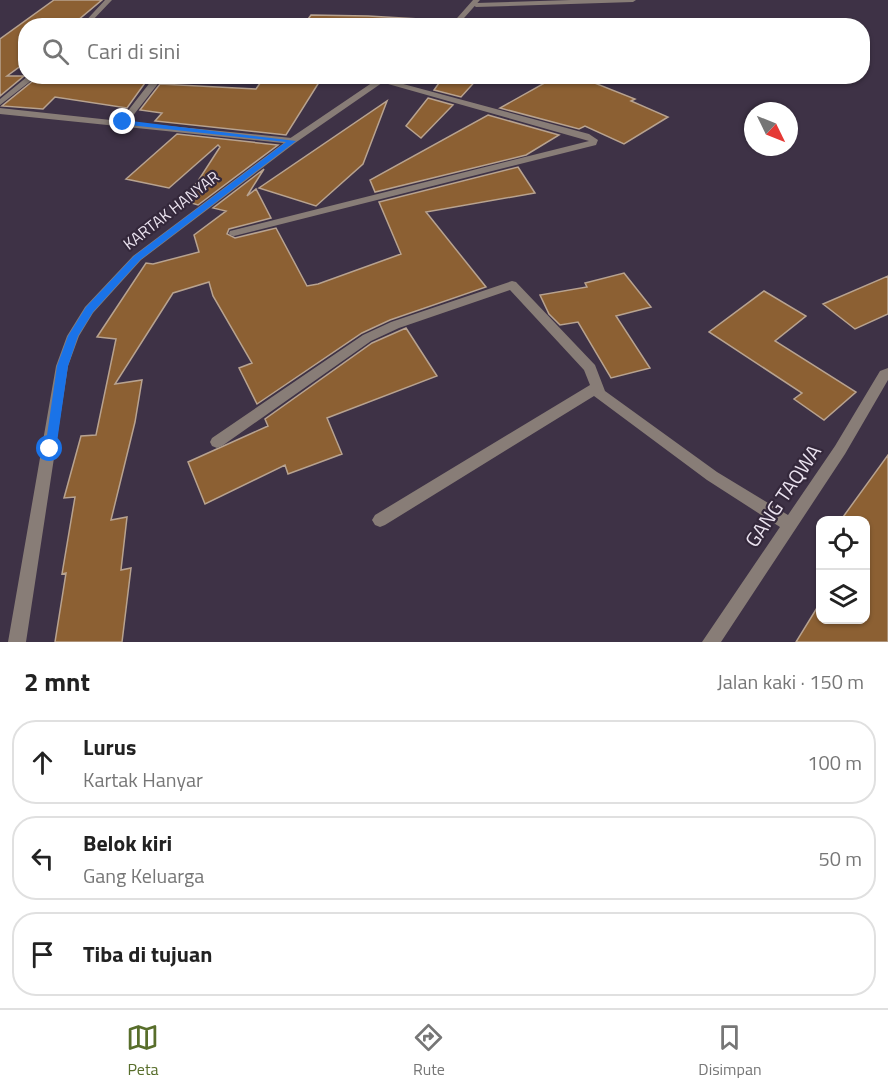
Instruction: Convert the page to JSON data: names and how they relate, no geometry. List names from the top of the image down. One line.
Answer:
{"streets":{"street":["KARTAK HANYAR","GANG TAQWA"]},"north":"bottom right","page":{"search":"Cari di sini","heading":["2 mnt","Jalan kaki · 150 m"],"list":[["Lurus","Kartak Hanyar","100 m"],["Belok kiri","Gang Keluarga","50 m"],"Tiba di tujuan"],"nav":["Peta","Rute","Disimpan"]}}
